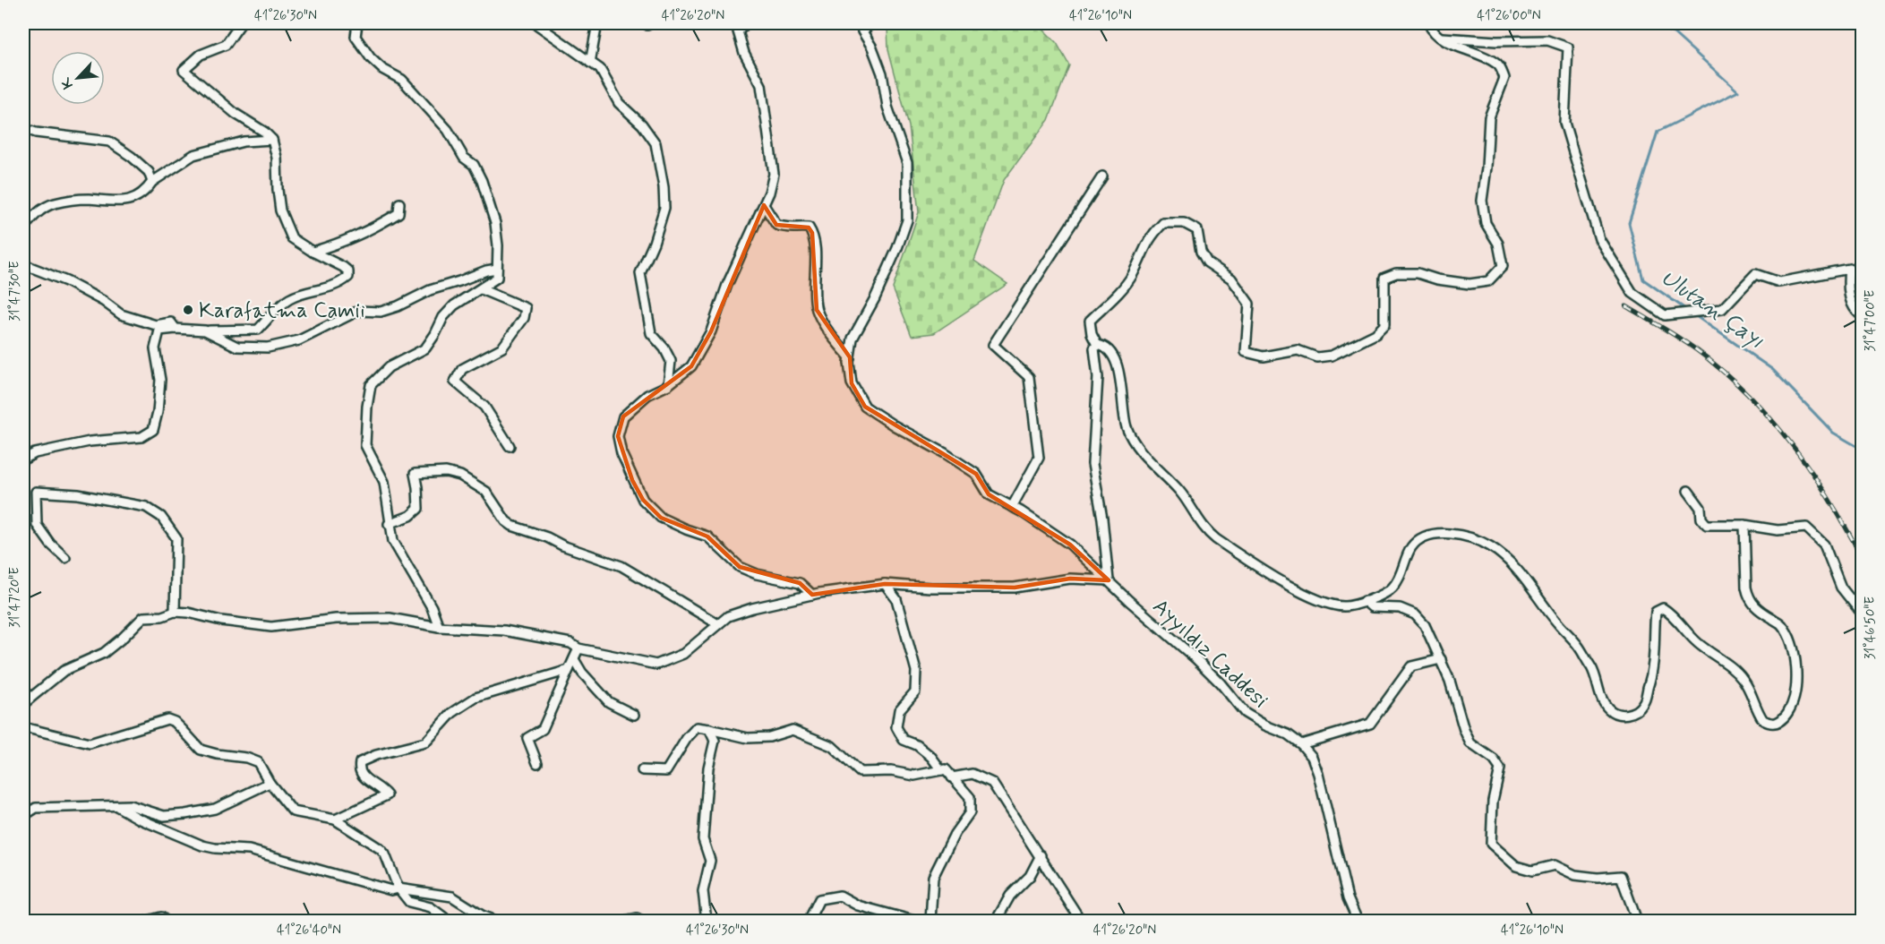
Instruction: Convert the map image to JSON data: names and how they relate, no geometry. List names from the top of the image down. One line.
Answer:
{"streets":{"street":["Ayyıldız Caddesi"]},"water":["Ulutan Çayı"],"places":["Karafatma Camii"],"north":"bottom left","coordinates":["41°26'30\"N","41°26'20\"N","41°26'10\"N","41°26'00\"N","31°47'30\"E","31°47'00\"E","31°47'20\"E","31°46'50\"E","41°26'40\"N"]}
